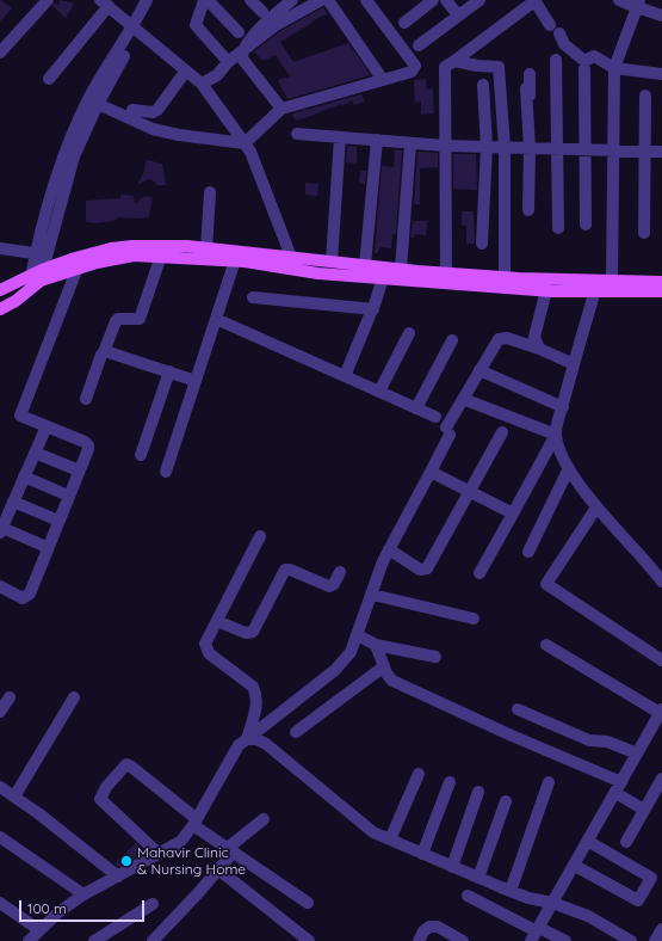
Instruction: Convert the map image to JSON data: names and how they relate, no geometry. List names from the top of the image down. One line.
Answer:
{"places":["Mahavir Clinic & Nursing Home"],"scale_bar":"100 m"}
